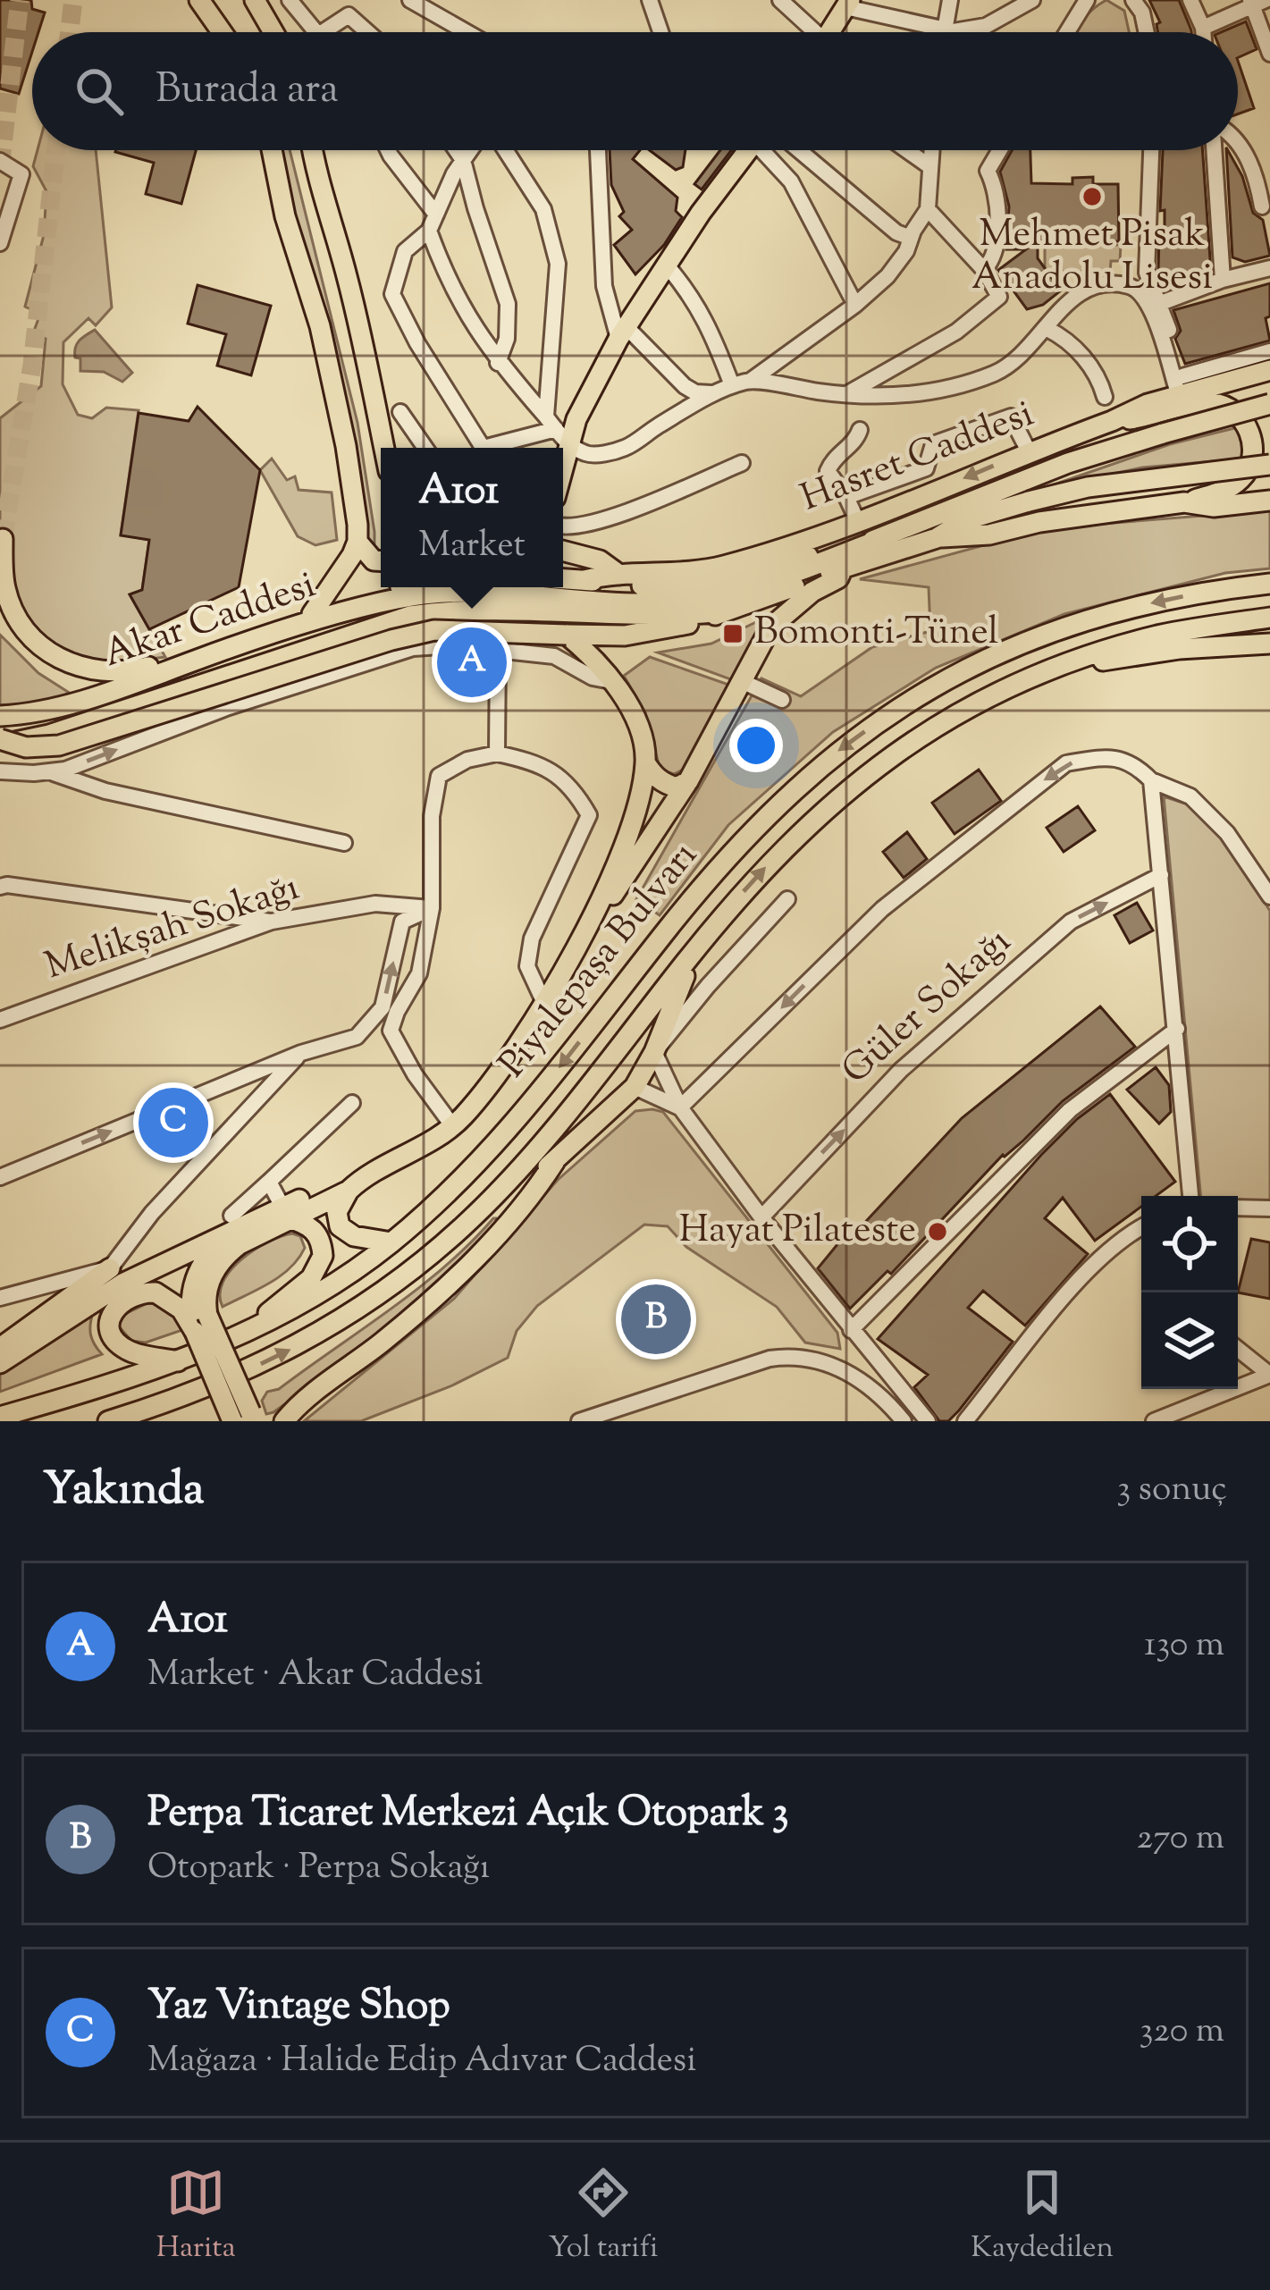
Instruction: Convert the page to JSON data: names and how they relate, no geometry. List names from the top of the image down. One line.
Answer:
{"streets":{"main road":["Hasret Caddesi","Akar Caddesi","Piyalepaşa Bulvarı"],"street":["Melikşah Sokağı","Güler Sokağı"]},"crossings":[["Hasret Caddesi","Akar Caddesi"]],"places":{"other":["Mehmet Pisak Anadolu Lisesi","Hayat Pilateste"],"transit":["Bomonti-Tünel"]},"page":{"search":"Burada ara","popup":["A101","Market"],"pins":["A","C","B"],"heading":["Yakında","3 sonuç"],"list":[{"mark":"A","name":"A101","note":"Market · Akar Caddesi","value":"130 m"},{"mark":"B","name":"Perpa Ticaret Merkezi Açık Otopark 3","note":"Otopark · Perpa Sokağı","value":"270 m"},{"mark":"C","name":"Yaz Vintage Shop","note":"Mağaza · Halide Edip Adıvar Caddesi","value":"320 m"}],"nav":["Harita","Yol tarifi","Kaydedilen"]}}
